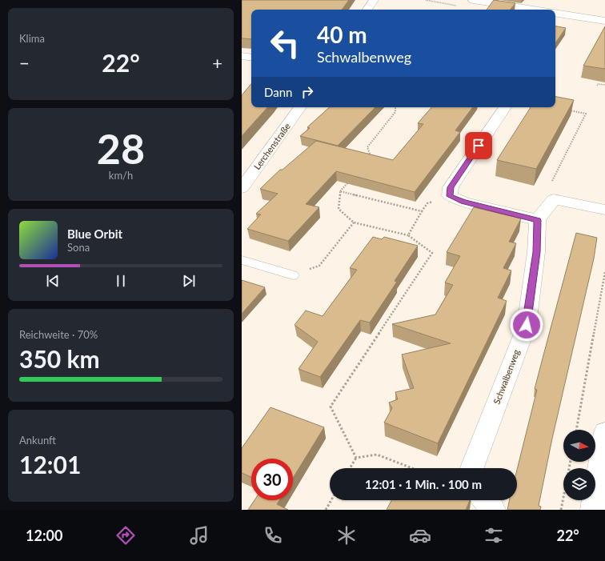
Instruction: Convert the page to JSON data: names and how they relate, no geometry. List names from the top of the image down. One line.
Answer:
{"streets":{"street":["Lerchenstraße","Schwalbenweg"]},"north":"right","page":{"tile":["Klima",["28","km/h"],["Reichweite · 70%","350 km"],["Ankunft","12:01"]],"turn":["40 m","Schwalbenweg"],"heat":["−","22°","+"],"then":"Dann","song":["Blue Orbit","Sona"],"limit":"30","trip":"12:01 · 1 Min. · 100 m","tabs":["12:00","22°"]}}
